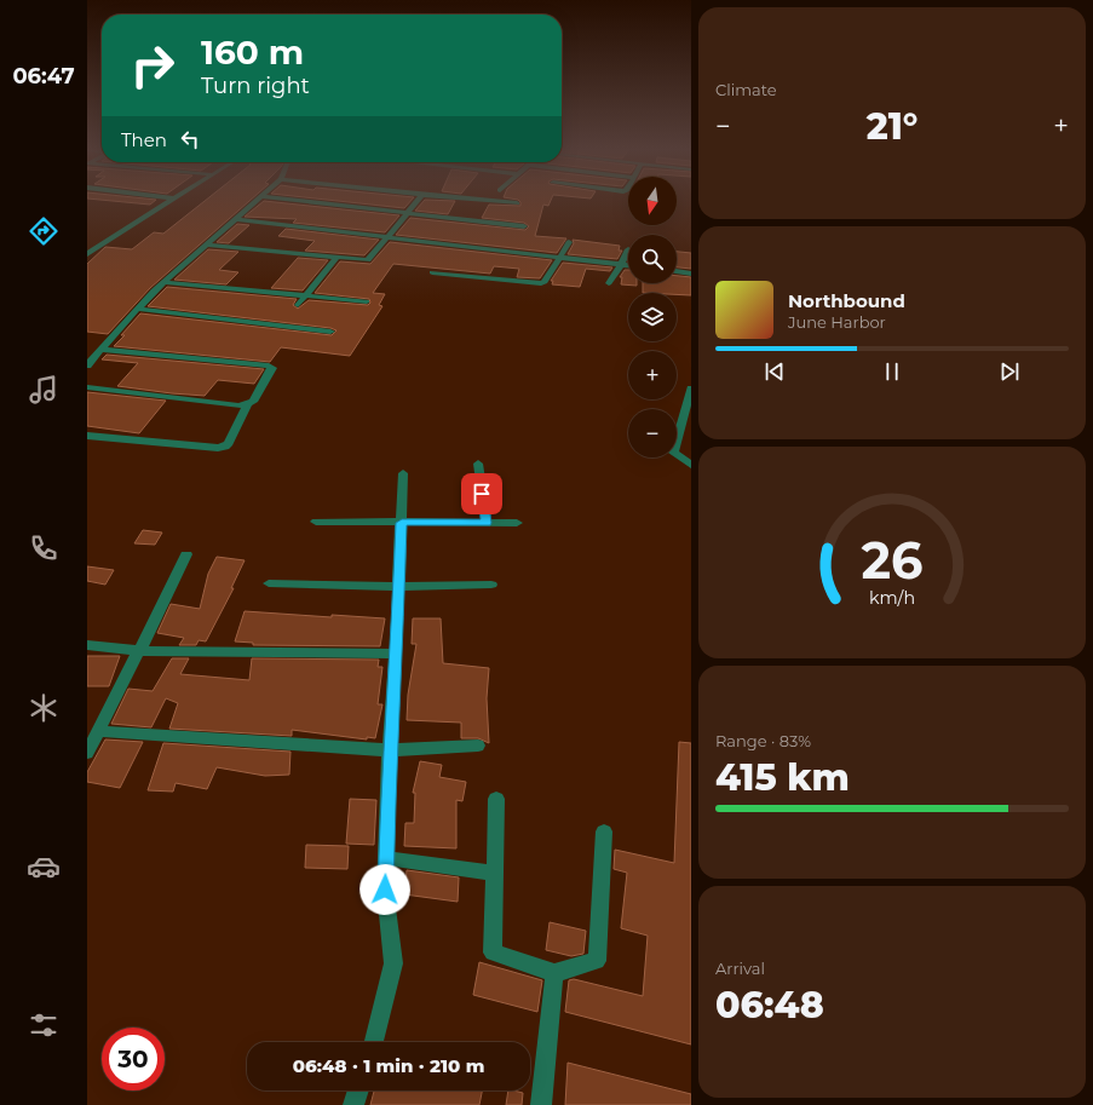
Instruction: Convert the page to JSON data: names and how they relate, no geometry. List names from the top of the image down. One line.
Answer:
{"north":"bottom","page":{"tabs":"06:47","tile":["Climate",["Range · 83%","415 km"],["Arrival","06:48"]],"turn":["160 m","Turn right"],"heat":["−","21°","+"],"then":"Then","map_buttons":["+","−"],"song":["Northbound","June Harbor"],"limit":"30","trip":"06:48 · 1 min · 210 m","gauge":["26","km/h"]}}
